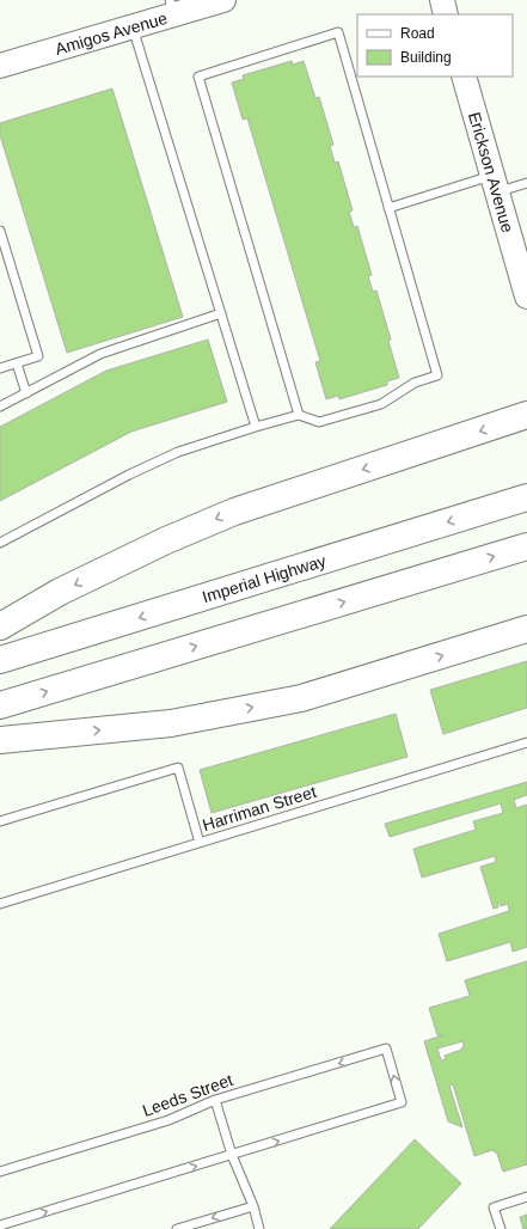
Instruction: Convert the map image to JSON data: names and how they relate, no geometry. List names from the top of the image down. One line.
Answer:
{"streets":{"main road":["Imperial Highway"],"street":["Amigos Avenue","Erickson Avenue"],"lane":["Harriman Street","Leeds Street"]},"legend":["Road","Building"]}
